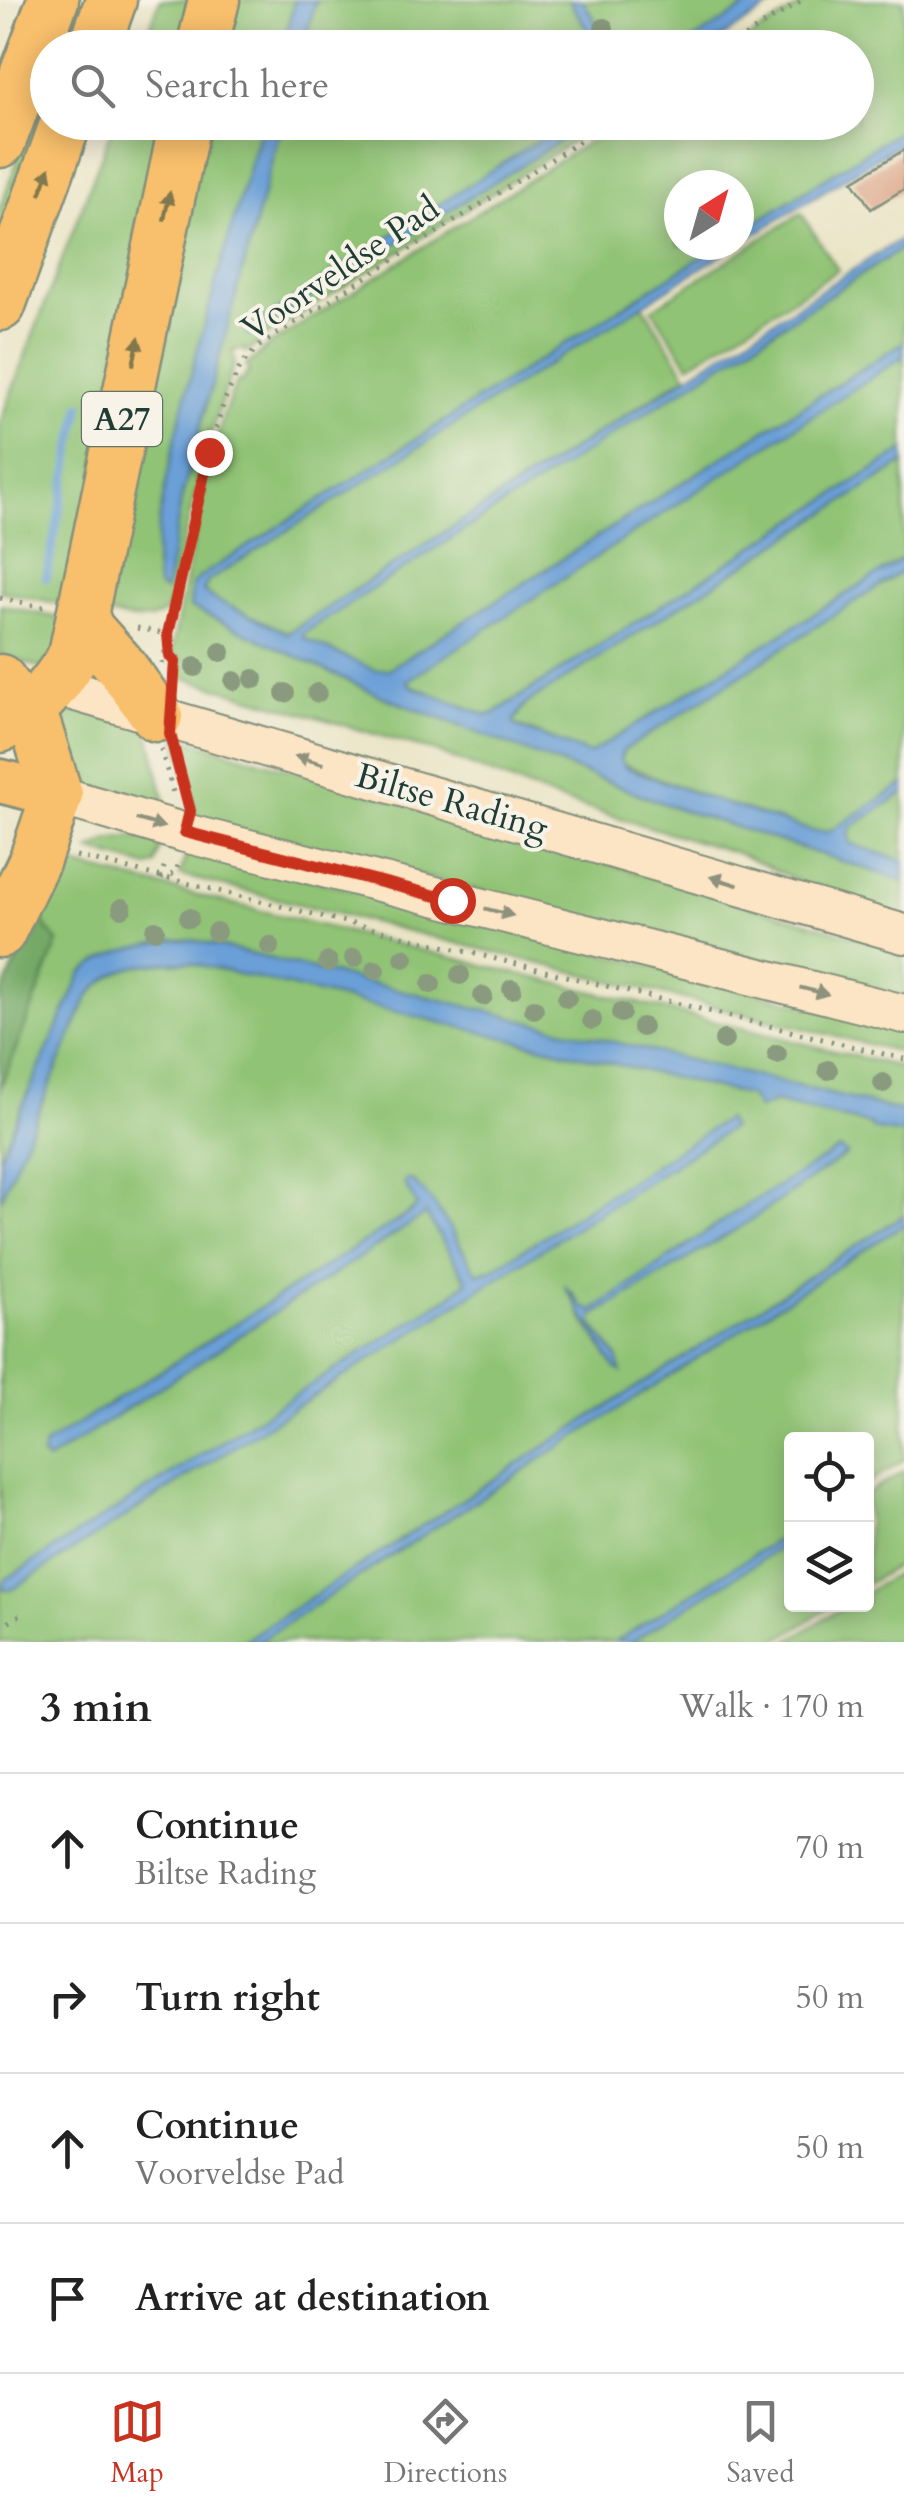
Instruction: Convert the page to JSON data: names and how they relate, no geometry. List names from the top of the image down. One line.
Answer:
{"streets":{"highway":["A27"],"main road":["Biltse Rading"],"path":["Voorveldse Pad"]},"crossings":[["Voorveldse Pad","Biltse Rading"],["A27","Biltse Rading"]],"north":"top right","page":{"search":"Search here","heading":["3 min","Walk · 170 m"],"list":[["Continue","Biltse Rading","70 m"],["Turn right","50 m"],["Continue","Voorveldse Pad","50 m"],"Arrive at destination"],"nav":["Map","Directions","Saved"]}}
